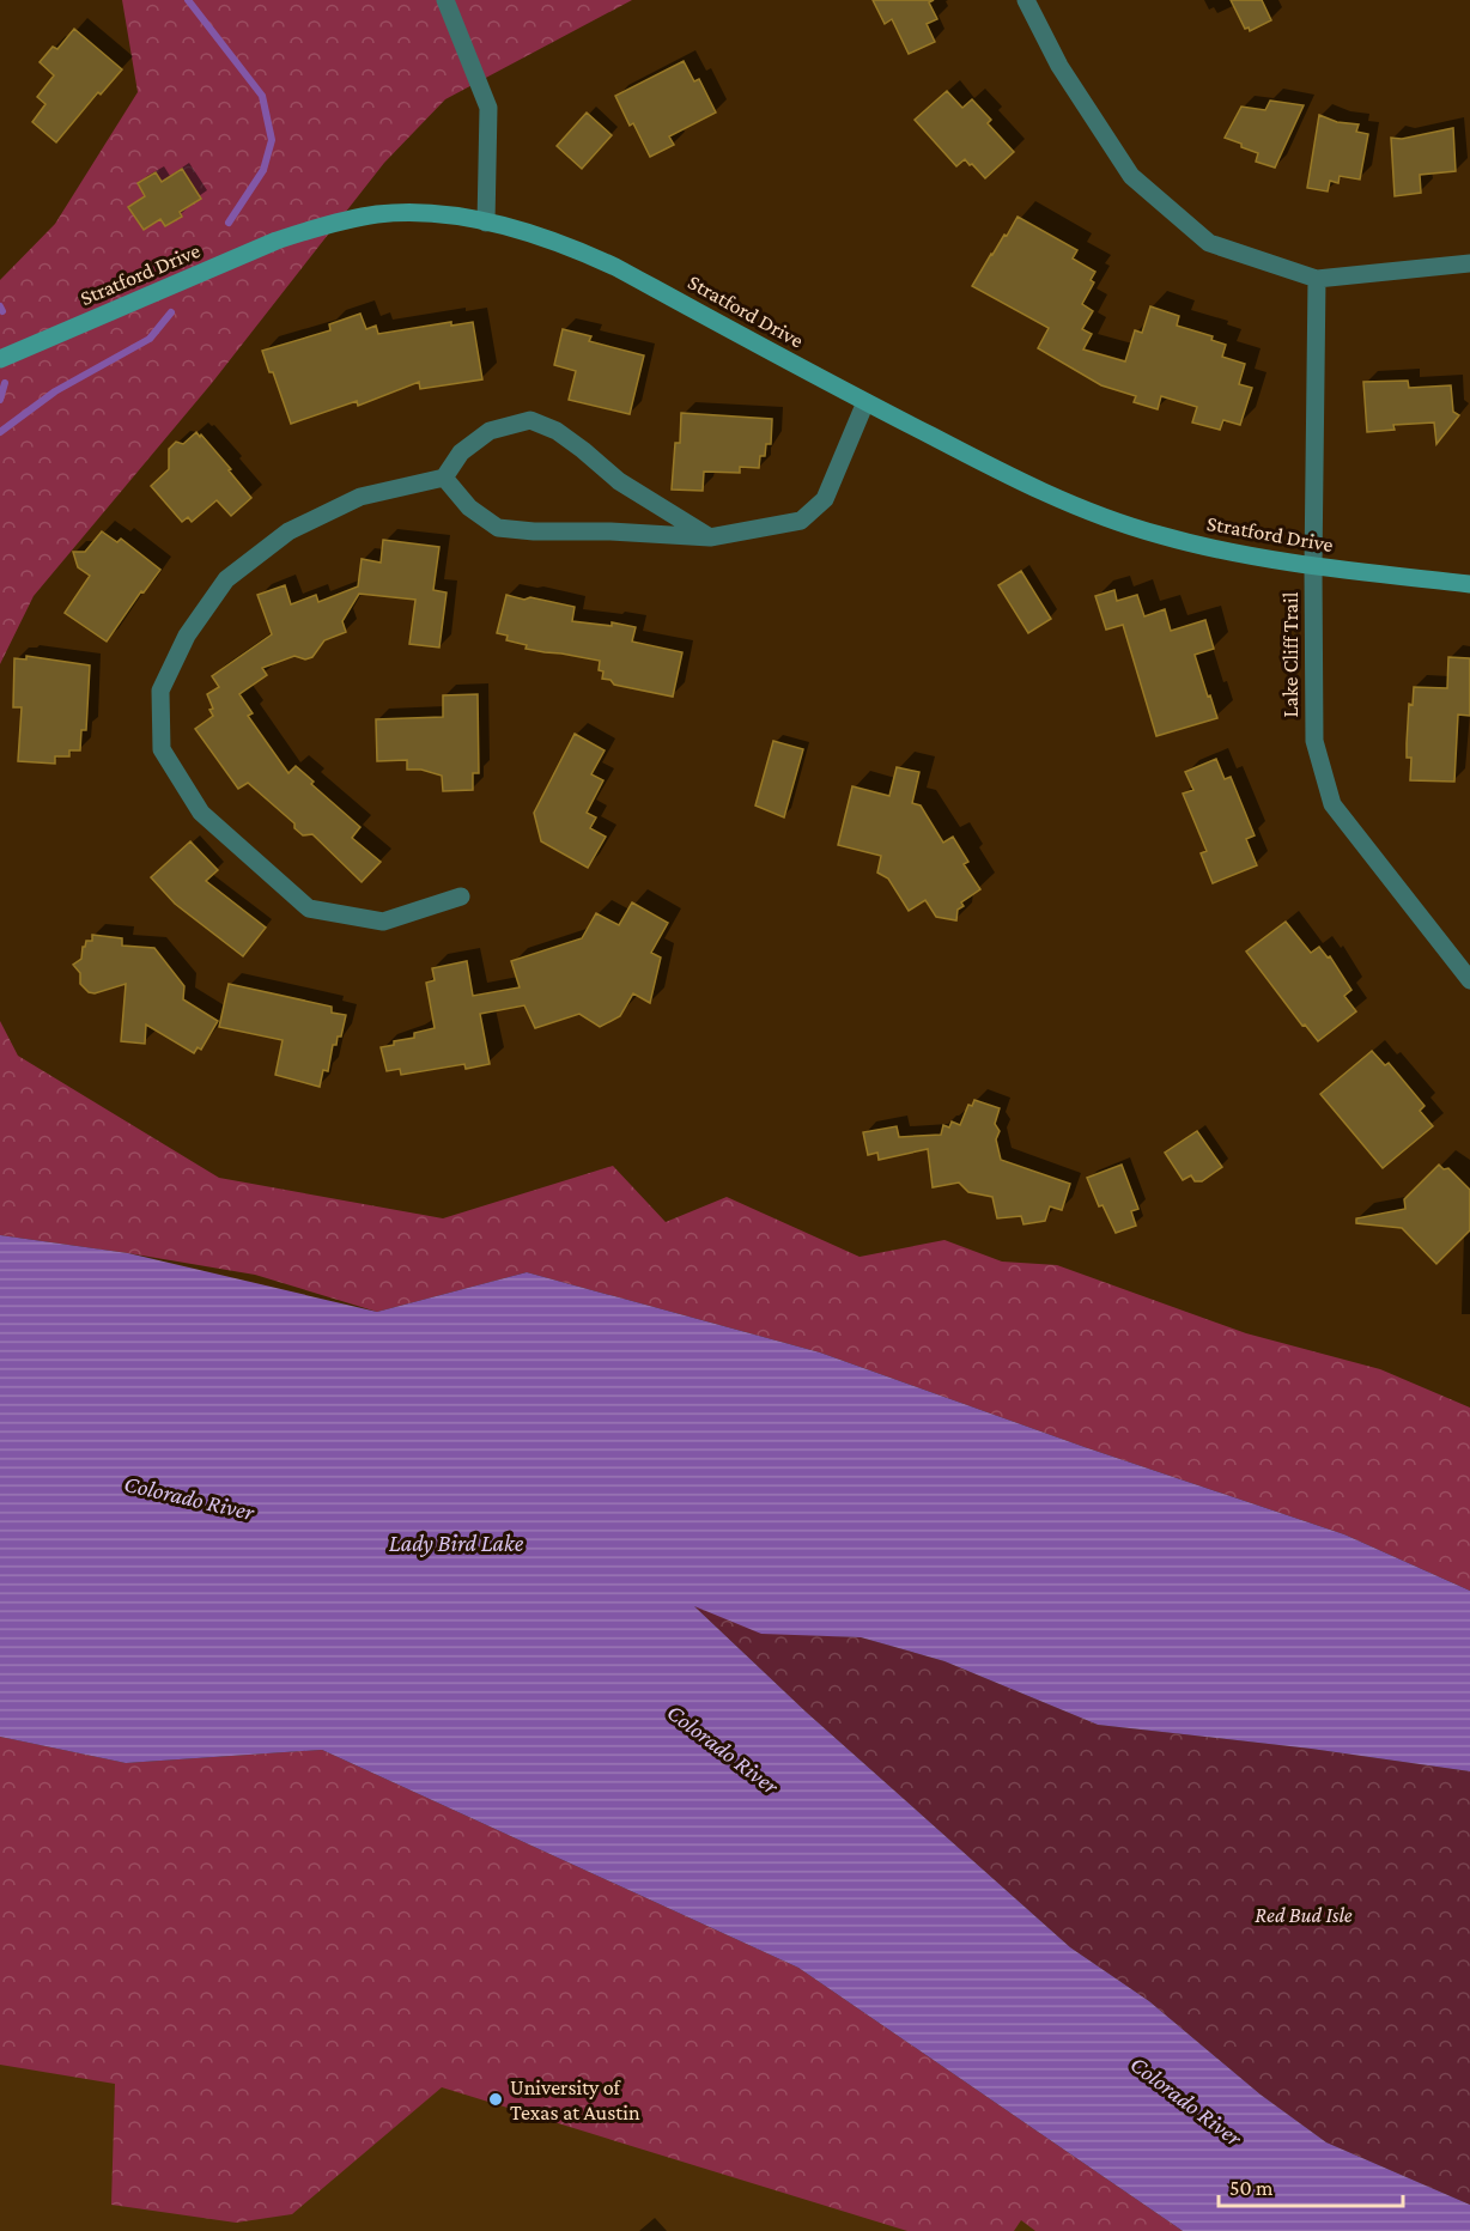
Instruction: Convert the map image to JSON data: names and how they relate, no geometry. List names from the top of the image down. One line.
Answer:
{"streets":{"street":["Stratford Drive","Lake Cliff Trail"]},"crossings":[["Stratford Drive","Lake Cliff Trail"]],"water":["Colorado River","Lady Bird Lake"],"parks":["Red Bud Isle"],"places":["University of Texas at Austin"],"scale_bar":"50 m"}
